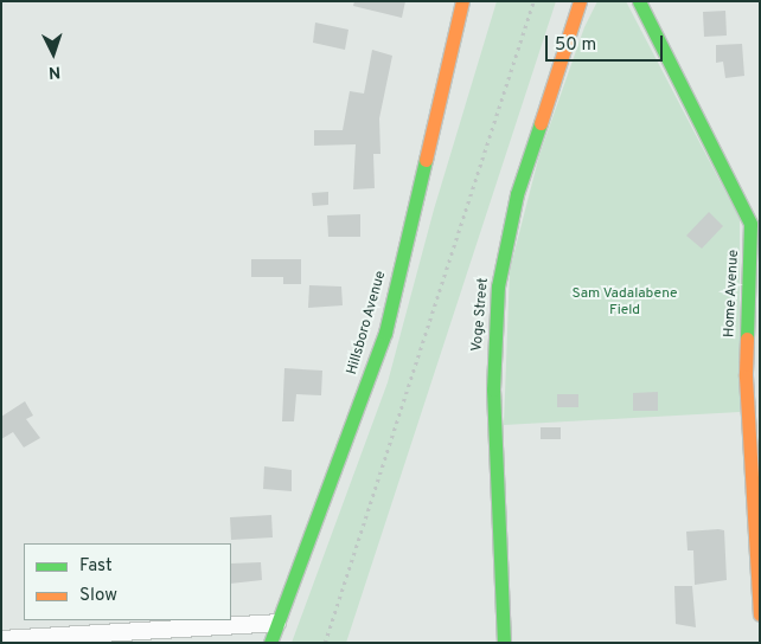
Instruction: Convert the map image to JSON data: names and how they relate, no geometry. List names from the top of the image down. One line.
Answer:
{"streets":{"street":["Home Avenue","Voge Street","Hillsboro Avenue"]},"parks":["Sam Vadalabene Field"],"legend":["Fast","Slow"],"scale_bar":"50 m","north":"bottom"}
